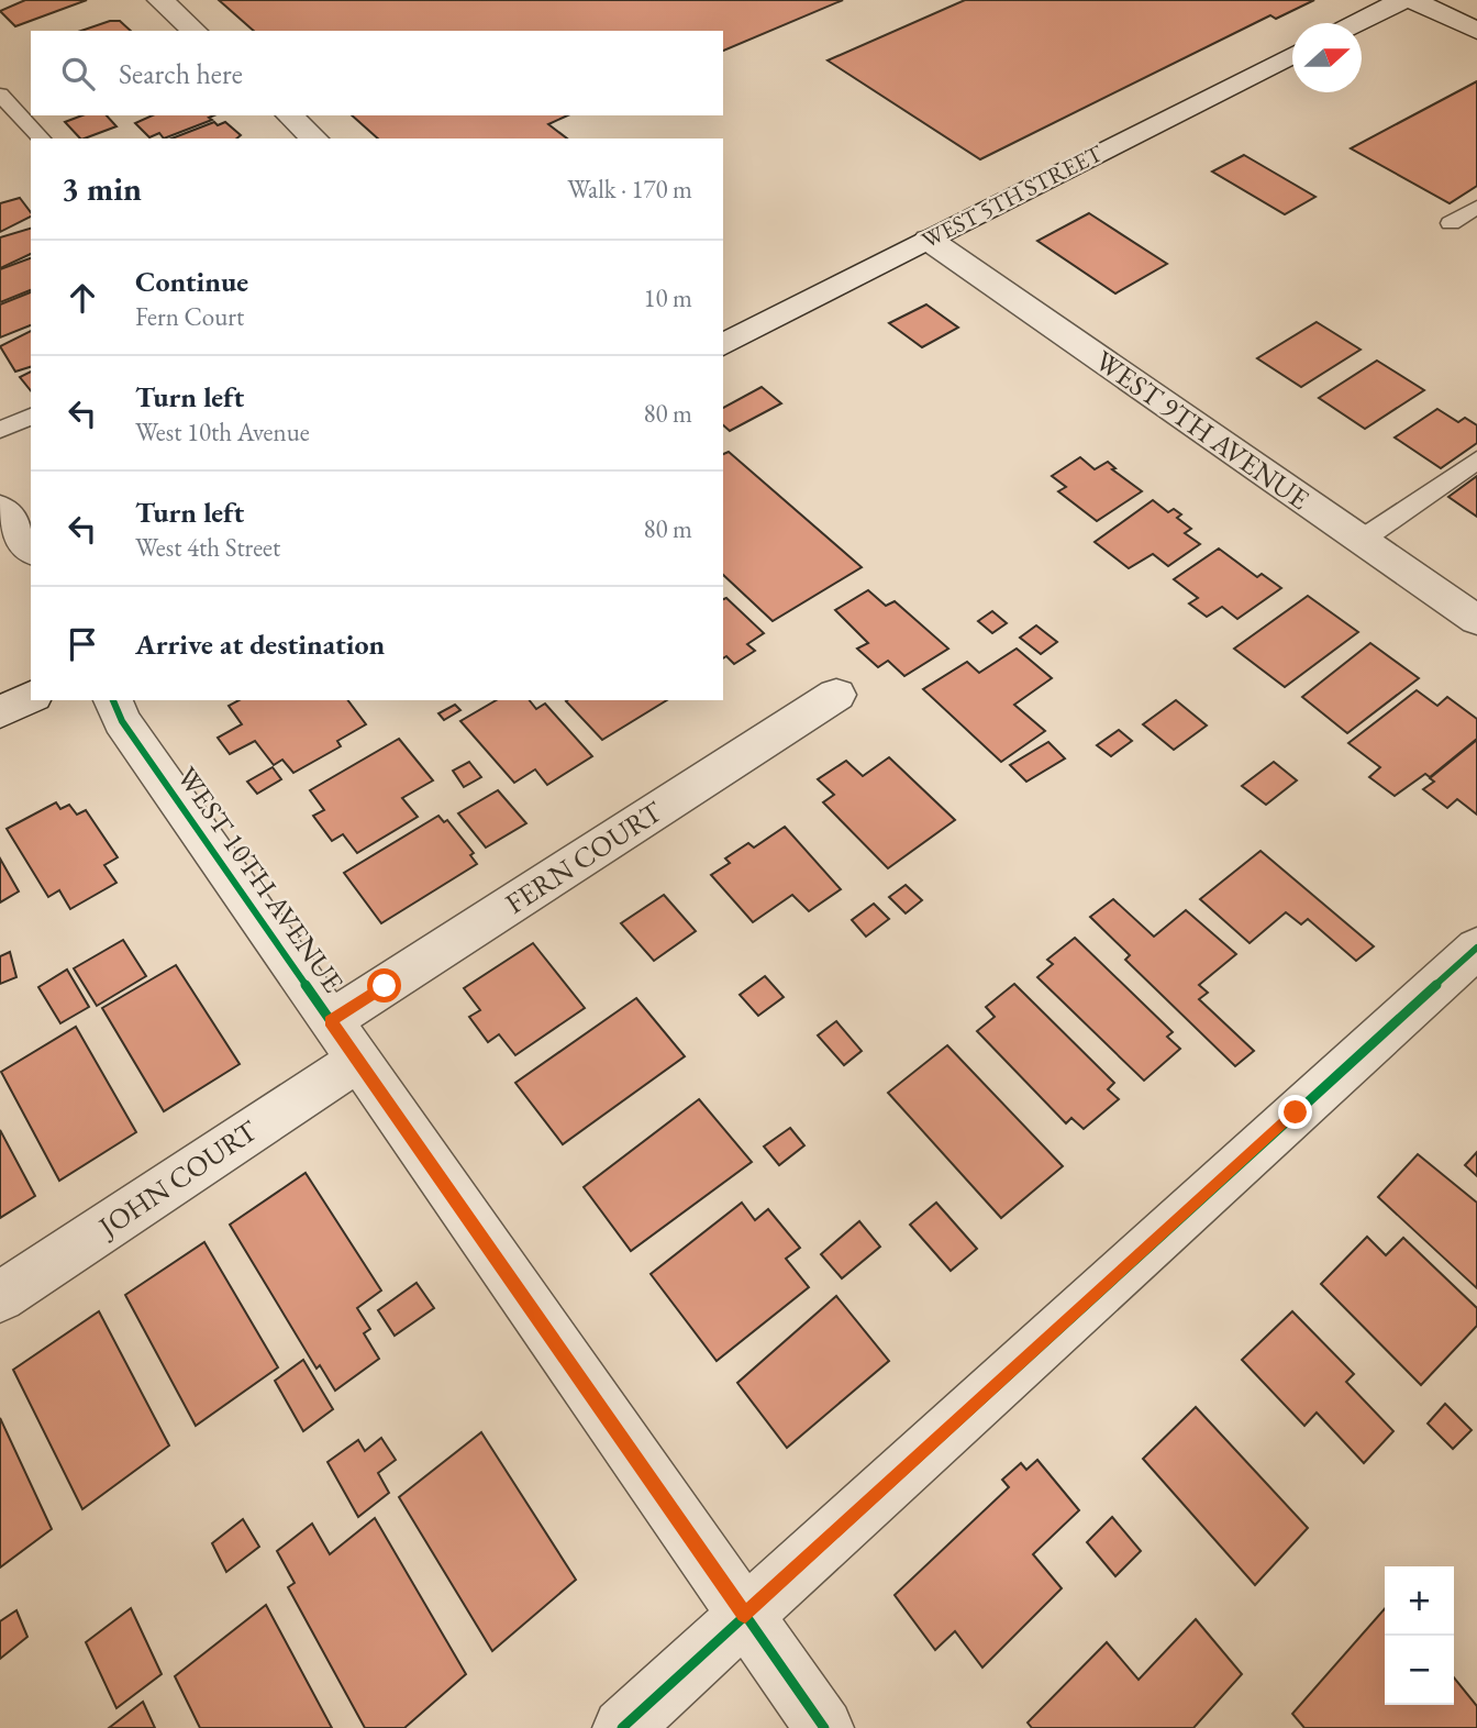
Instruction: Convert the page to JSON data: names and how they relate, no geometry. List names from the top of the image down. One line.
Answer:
{"streets":{"street":["WEST 5TH STREET","WEST 9TH AVENUE","FERN COURT","WEST 10TH AVENUE","JOHN COURT"]},"crossings":[["WEST 5TH STREET","WEST 9TH AVENUE"],["FERN COURT","WEST 10TH AVENUE"],["WEST 10TH AVENUE","JOHN COURT"]],"north":"right","page":{"search":"Search here","heading":["3 min","Walk · 170 m"],"list":[["Continue","Fern Court","10 m"],["Turn left","West 10th Avenue","80 m"],["Turn left","West 4th Street","80 m"],"Arrive at destination"],"map_buttons":["+","−"]}}
